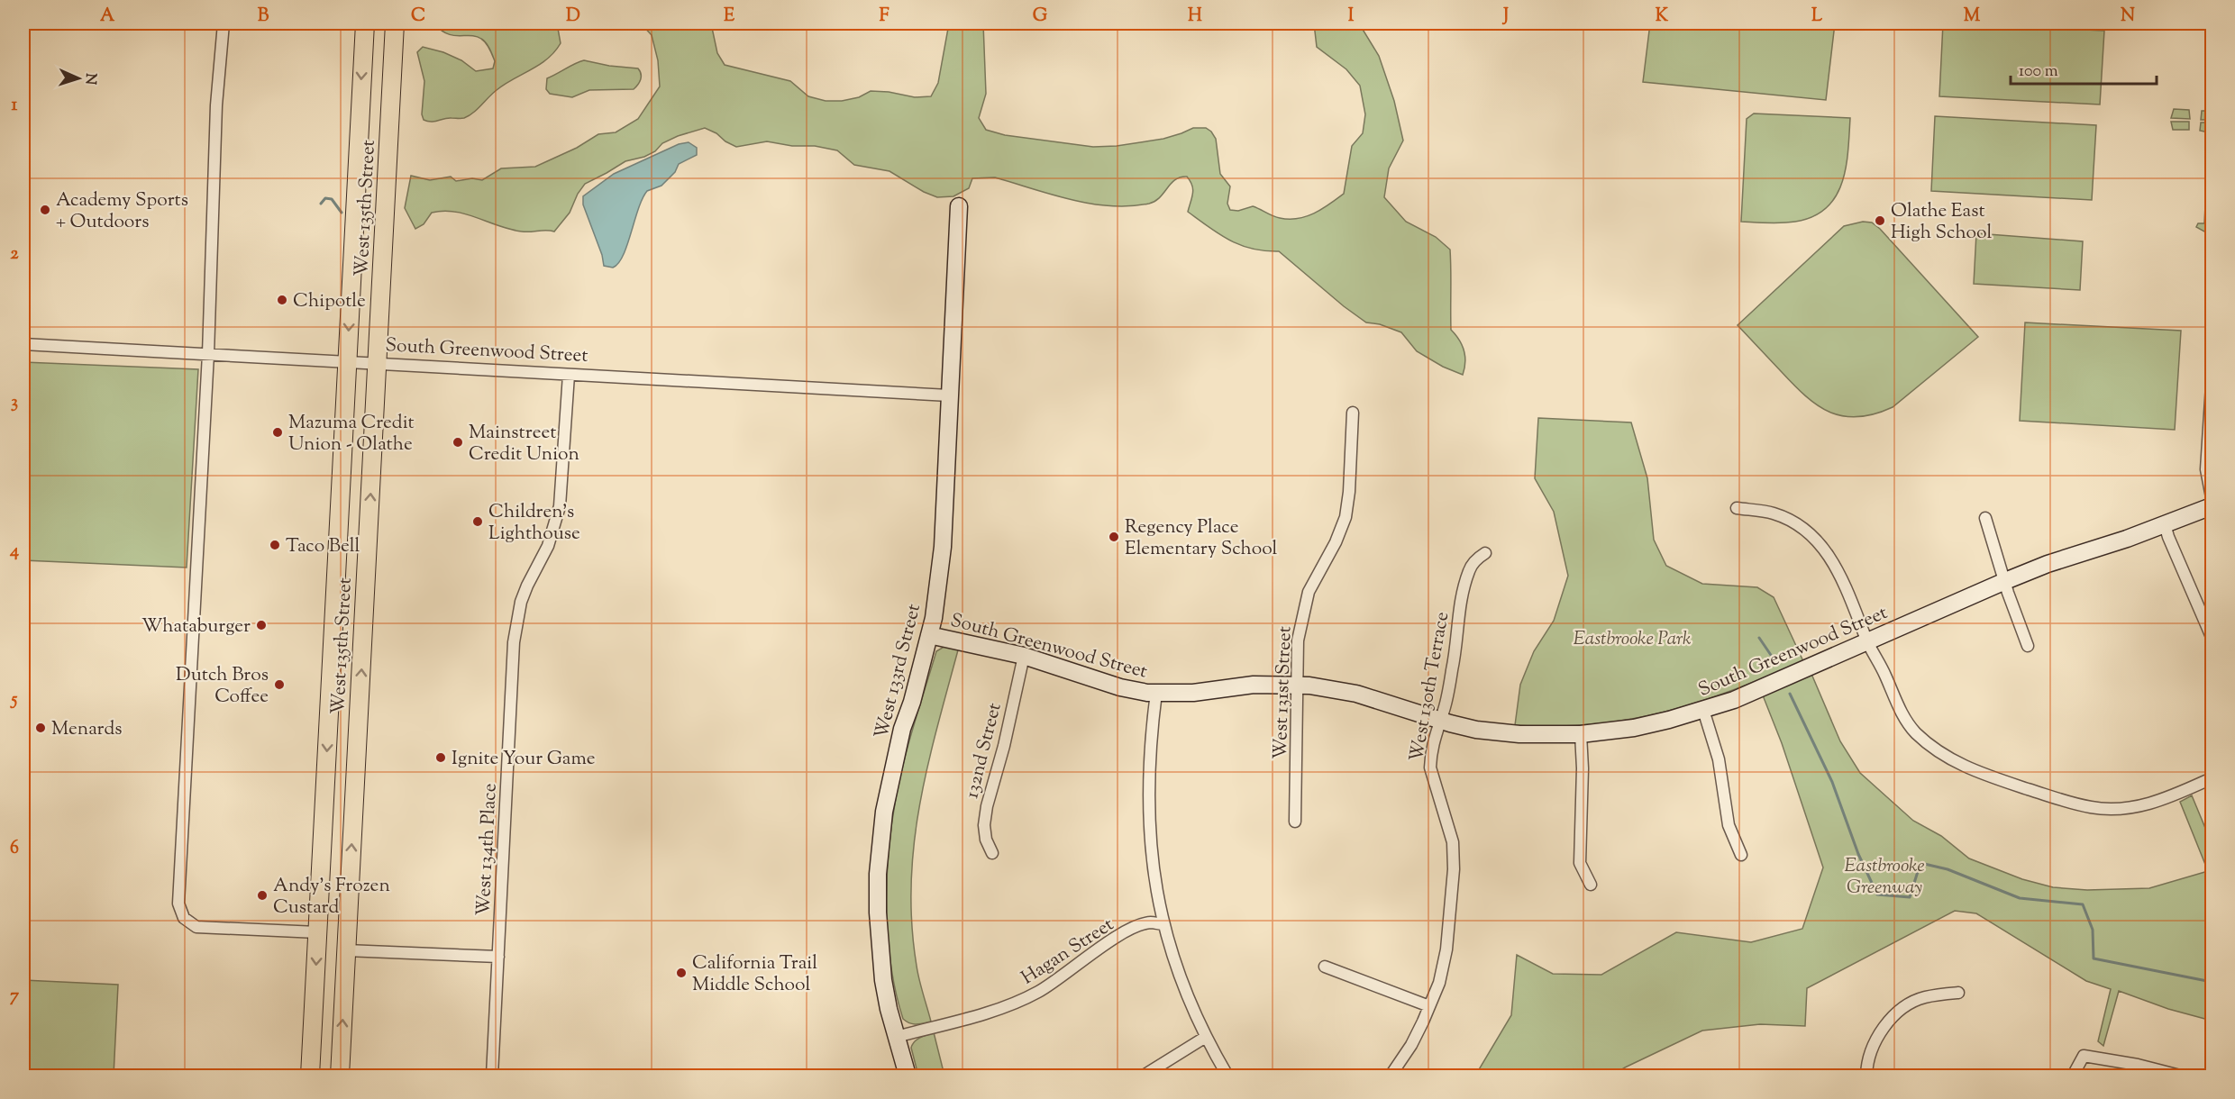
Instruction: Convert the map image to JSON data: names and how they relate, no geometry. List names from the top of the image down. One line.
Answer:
{"streets":{"main road":["West 135th Street"],"street":["South Greenwood Street","West 133rd Street","West 130th Terrace","West 131st Street","132nd Street","West 134th Place","Hagan Street"]},"crossings":[["West 135th Street","South Greenwood Street"],["South Greenwood Street","West 133rd Street"],["South Greenwood Street","West 130th Terrace"],["South Greenwood Street","West 131st Street"],["South Greenwood Street","132nd Street"],["South Greenwood Street","West 134th Place"],["West 133rd Street","Hagan Street"]],"parks":["Eastbrooke Park","Eastbrooke Greenway"],"places":["Academy Sports + Outdoors","Olathe East High School","Chipotle","Mazuma Credit Union - Olathe","Mainstreet Credit Union","Children's Lighthouse","Regency Place Elementary School","Taco Bell","Whataburger","Dutch Bros Coffee","Menards","Ignite Your Game","Andy's Frozen Custard","California Trail Middle School"],"scale_bar":"100 m","north":"right","grid":{"columns":["A","B","C","D","E","F","G","H","I","J","K","L","M","N"],"rows":["1","2","3","4","5","6","7"]}}
